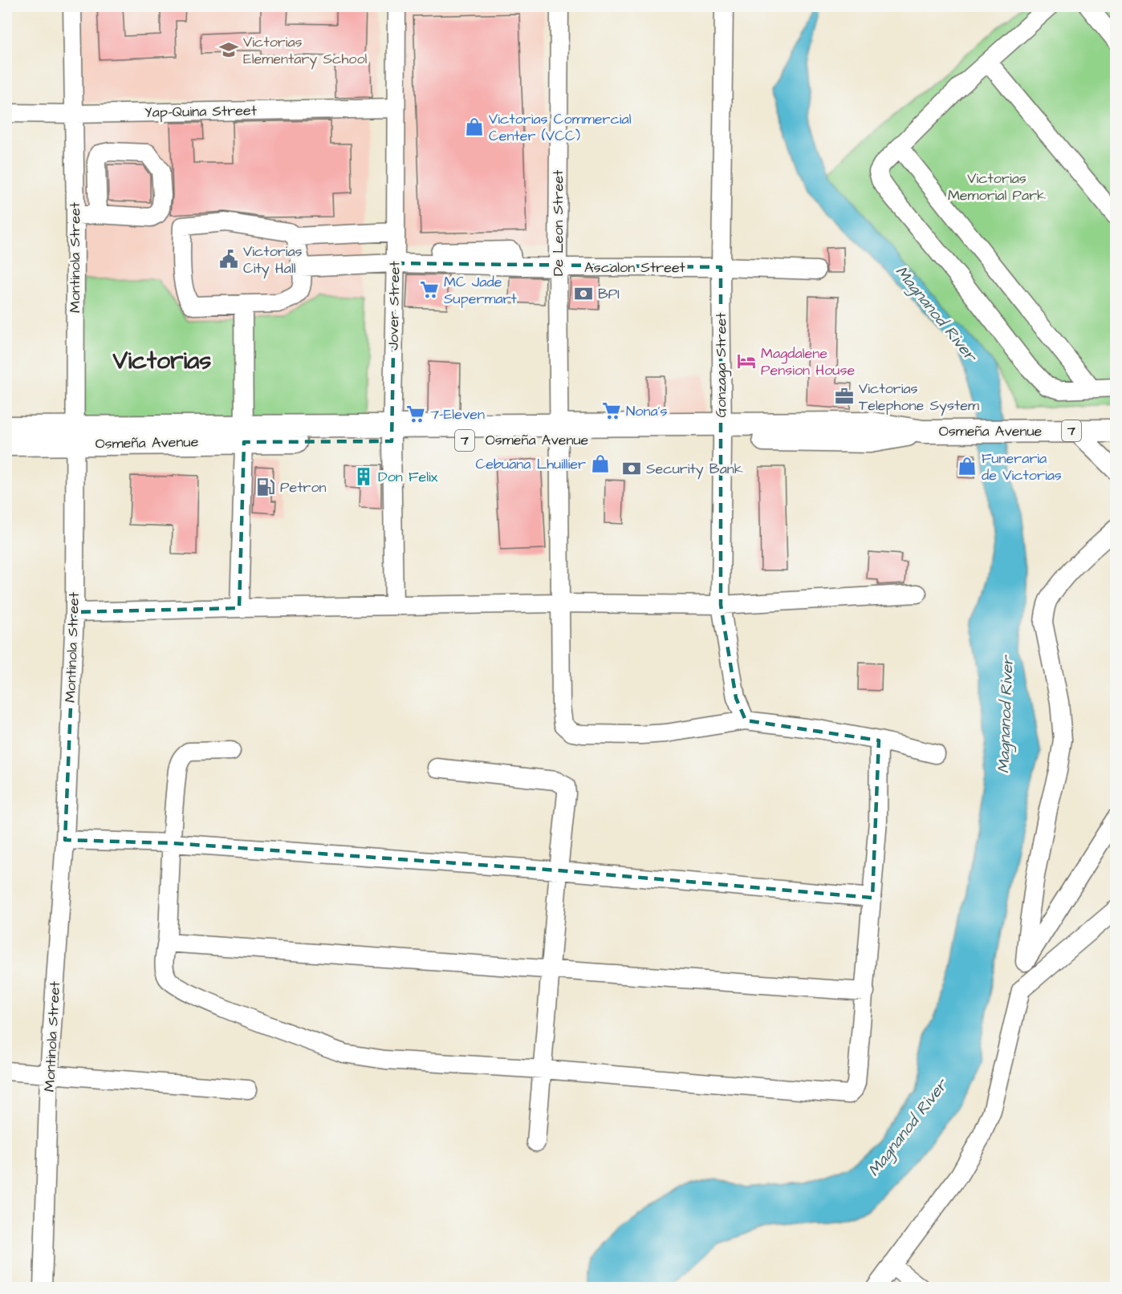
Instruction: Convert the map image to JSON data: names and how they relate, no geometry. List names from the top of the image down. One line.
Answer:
{"streets":{"main road":["Osmeña Avenue","7"],"street":["Yap-Quina Street","De Leon Street","Montinola Street","Ascalon Street","Jover Street","Gonzaga Street"]},"crossings":[["Yap-Quina Street","Montinola Street"],["Yap-Quina Street","Jover Street"],["De Leon Street","Ascalon Street"],["De Leon Street","Gonzaga Street"],["De Leon Street","Osmeña Avenue"],["Montinola Street","Osmeña Avenue"],["Ascalon Street","Jover Street"],["Ascalon Street","Gonzaga Street"],["Jover Street","Osmeña Avenue"],["Gonzaga Street","Osmeña Avenue"]],"districts":["Victorias"],"water":["Magnanod River"],"parks":["Victorias Memorial Park"],"places":{"school or university":["Victorias Elementary School"],"shop":["Victorias Commercial Center (VCC)","Cebuana Lhuillier","Funeraria de Victorias"],"public building":["Victorias City Hall"],"supermarket":["MC Jade Supermart","Nona's","7-Eleven"],"bank":["BPI","Security Bank"],"hotel":["Magdalene Pension House"],"office":["Victorias Telephone System"],"building":["Don Felix"],"fuel station":["Petron"]}}
